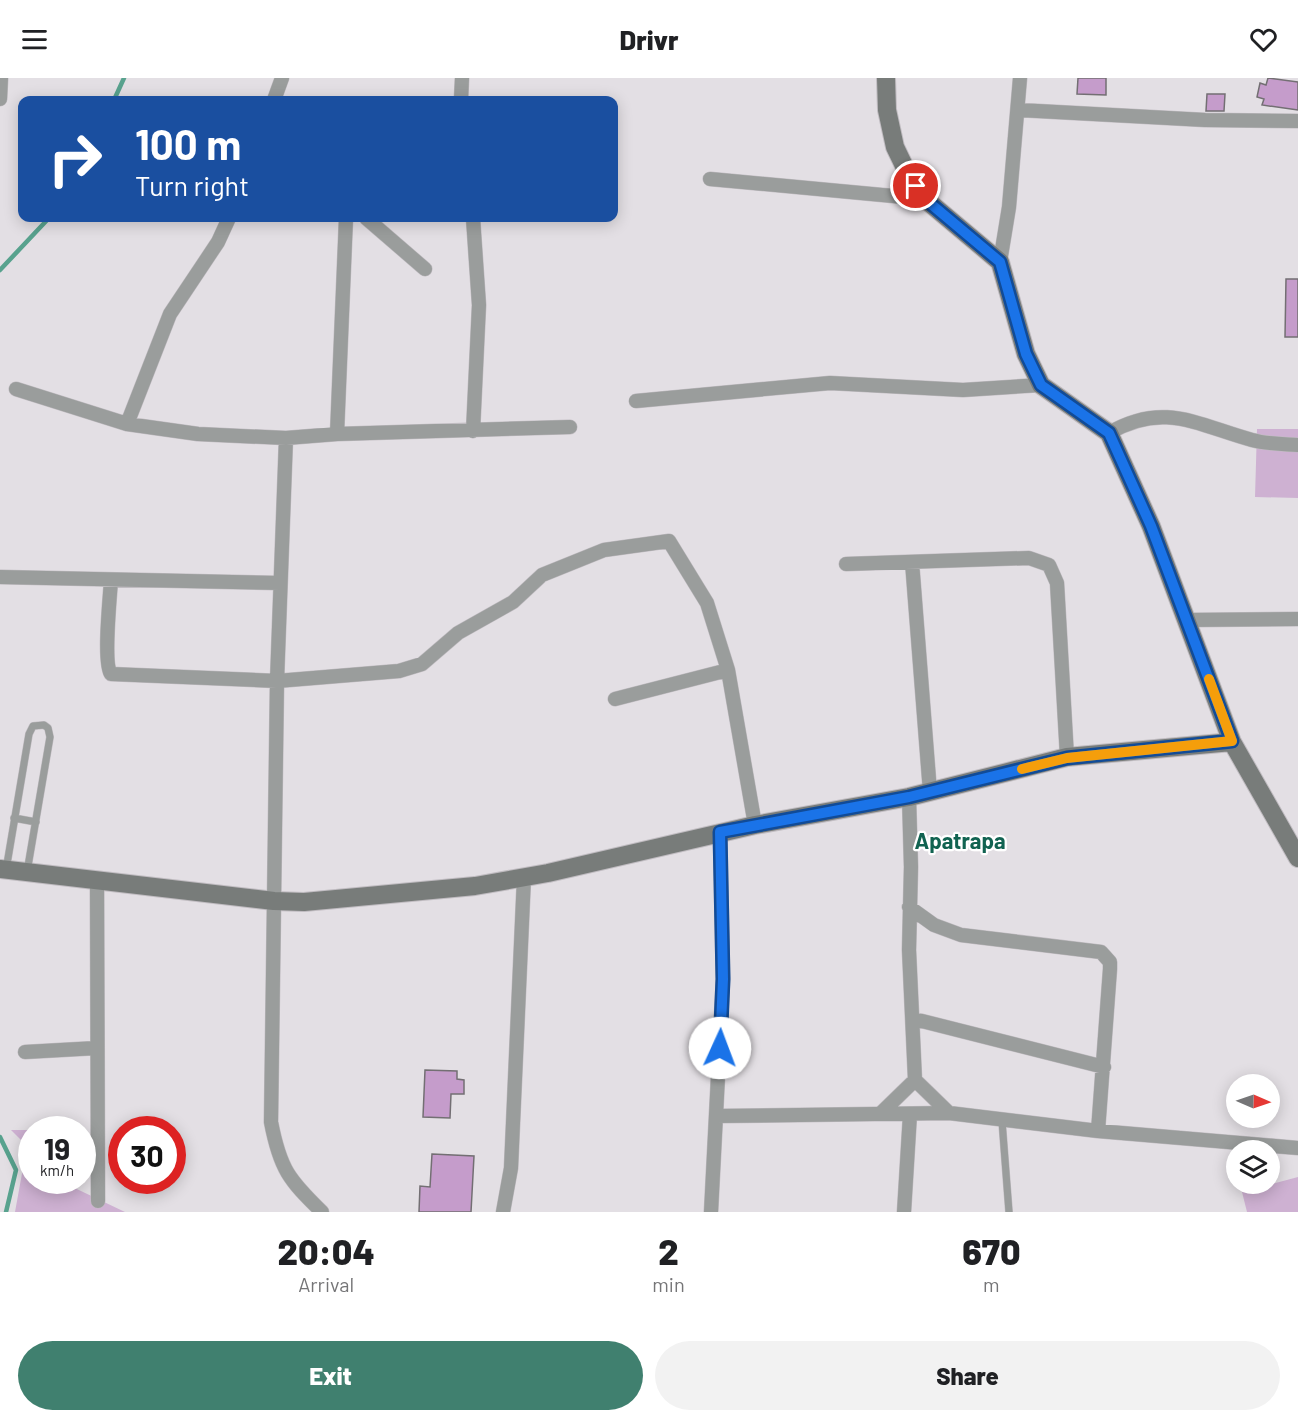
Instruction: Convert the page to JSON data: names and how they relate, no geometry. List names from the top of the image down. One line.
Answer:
{"districts":["Apatrapa"],"north":"right","page":{"header":"Drivr","turn":["100 m","Turn right"],"speed":"19 km/h","limit":"30","eta":["20:04","Arrival","2","min","670","m"],"buttons":["Exit","Share"]}}
